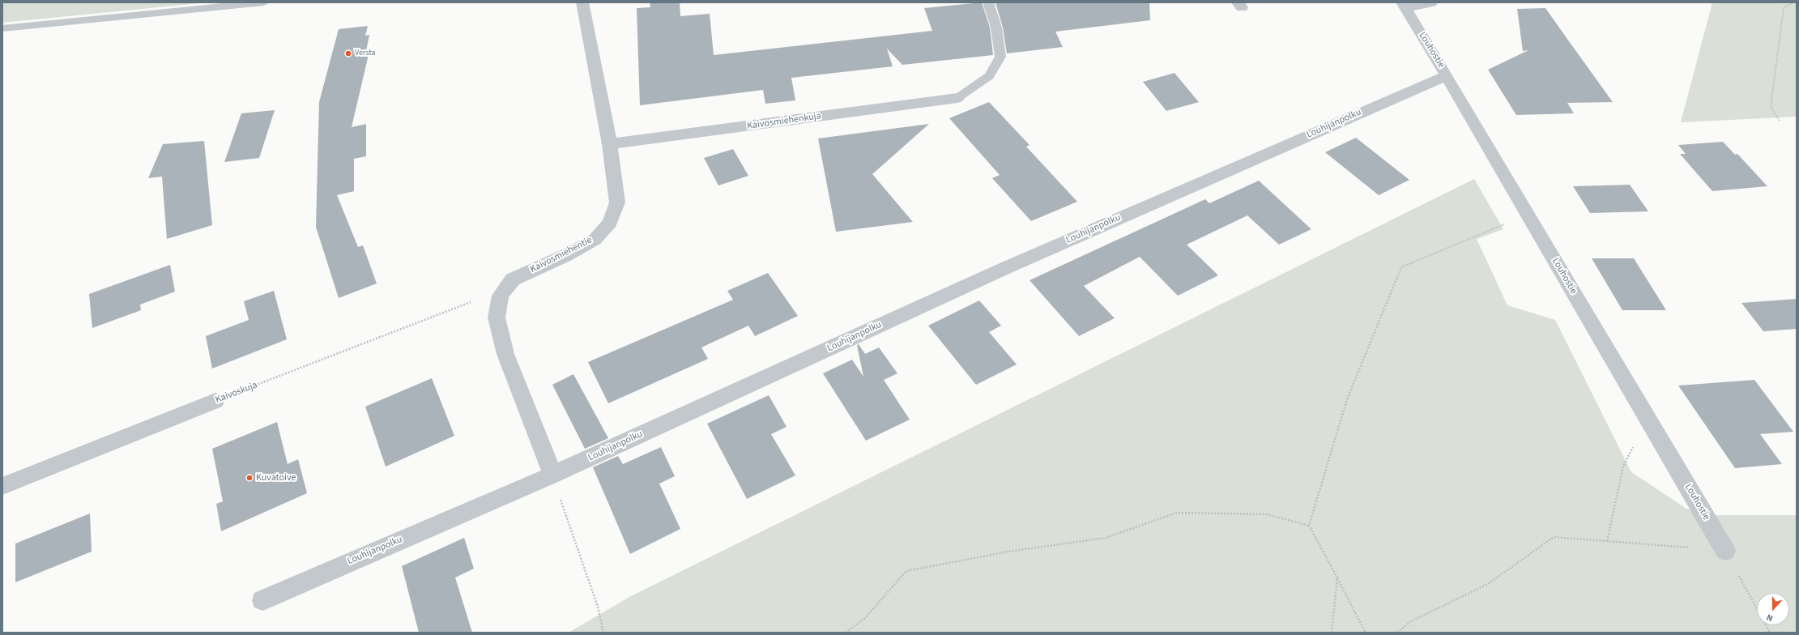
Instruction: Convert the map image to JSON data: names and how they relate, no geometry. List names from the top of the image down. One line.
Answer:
{"streets":{"street":["Louhostie","Kaivosmiehenkuja","Louhijanpolku","Kaivosmiehentie","Kaivoskuja"]},"crossings":[["Louhostie","Louhijanpolku"],["Kaivosmiehenkuja","Kaivosmiehentie"],["Louhijanpolku","Kaivosmiehentie"]],"places":["Versta","Kuvatoive"],"north":"bottom"}
